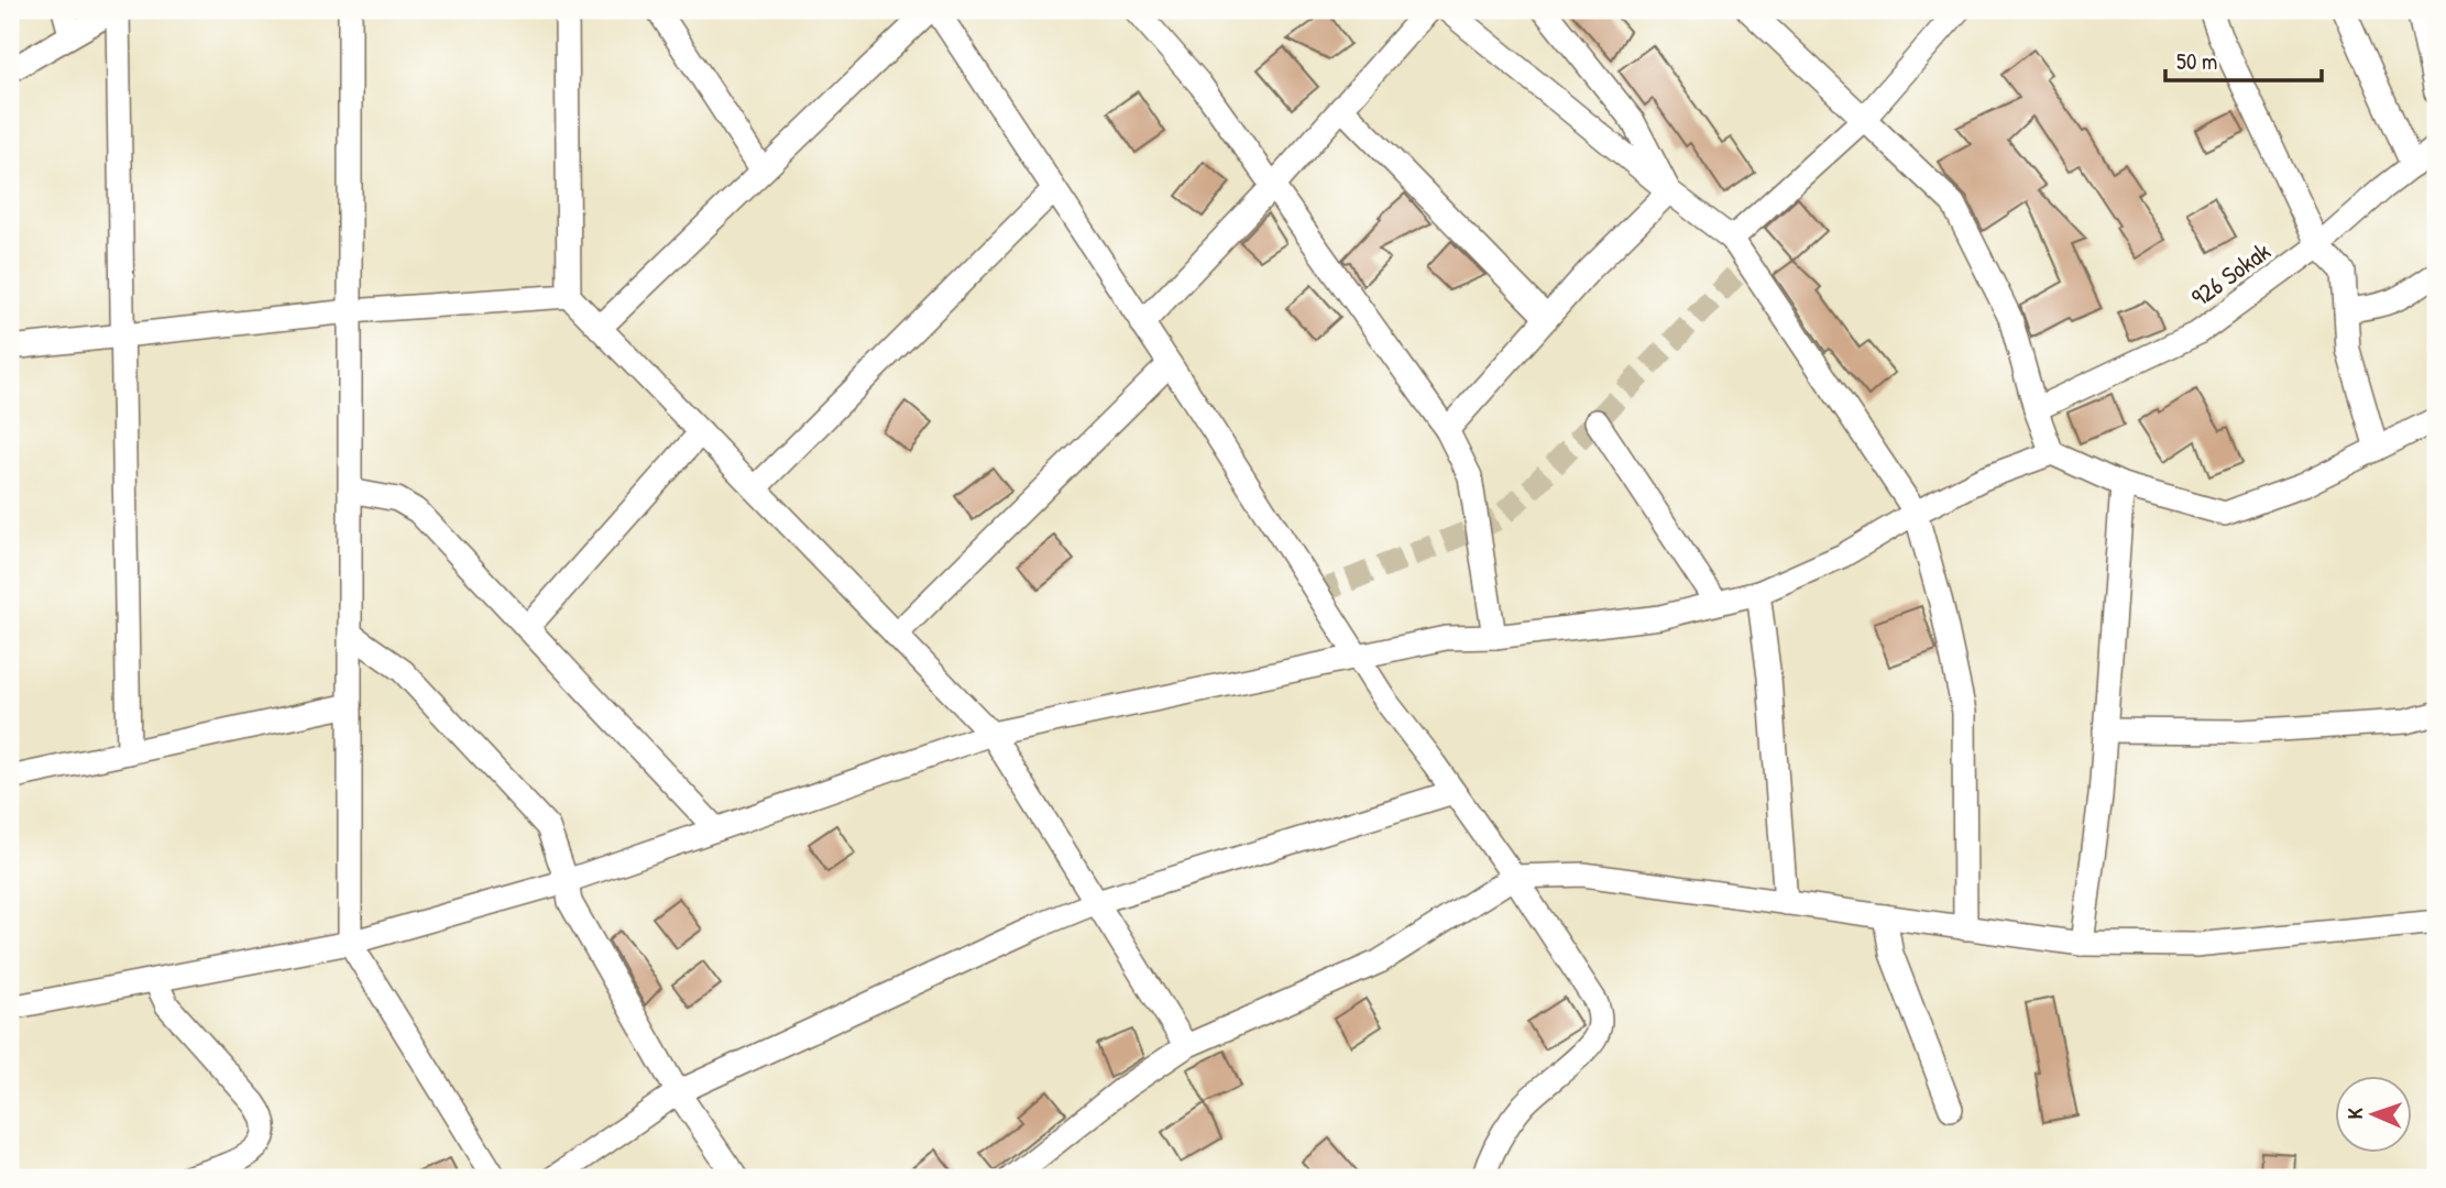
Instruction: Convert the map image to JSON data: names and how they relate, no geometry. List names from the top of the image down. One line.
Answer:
{"streets":{"street":["926 Sokak"]},"scale_bar":"50 m","north":"left"}
